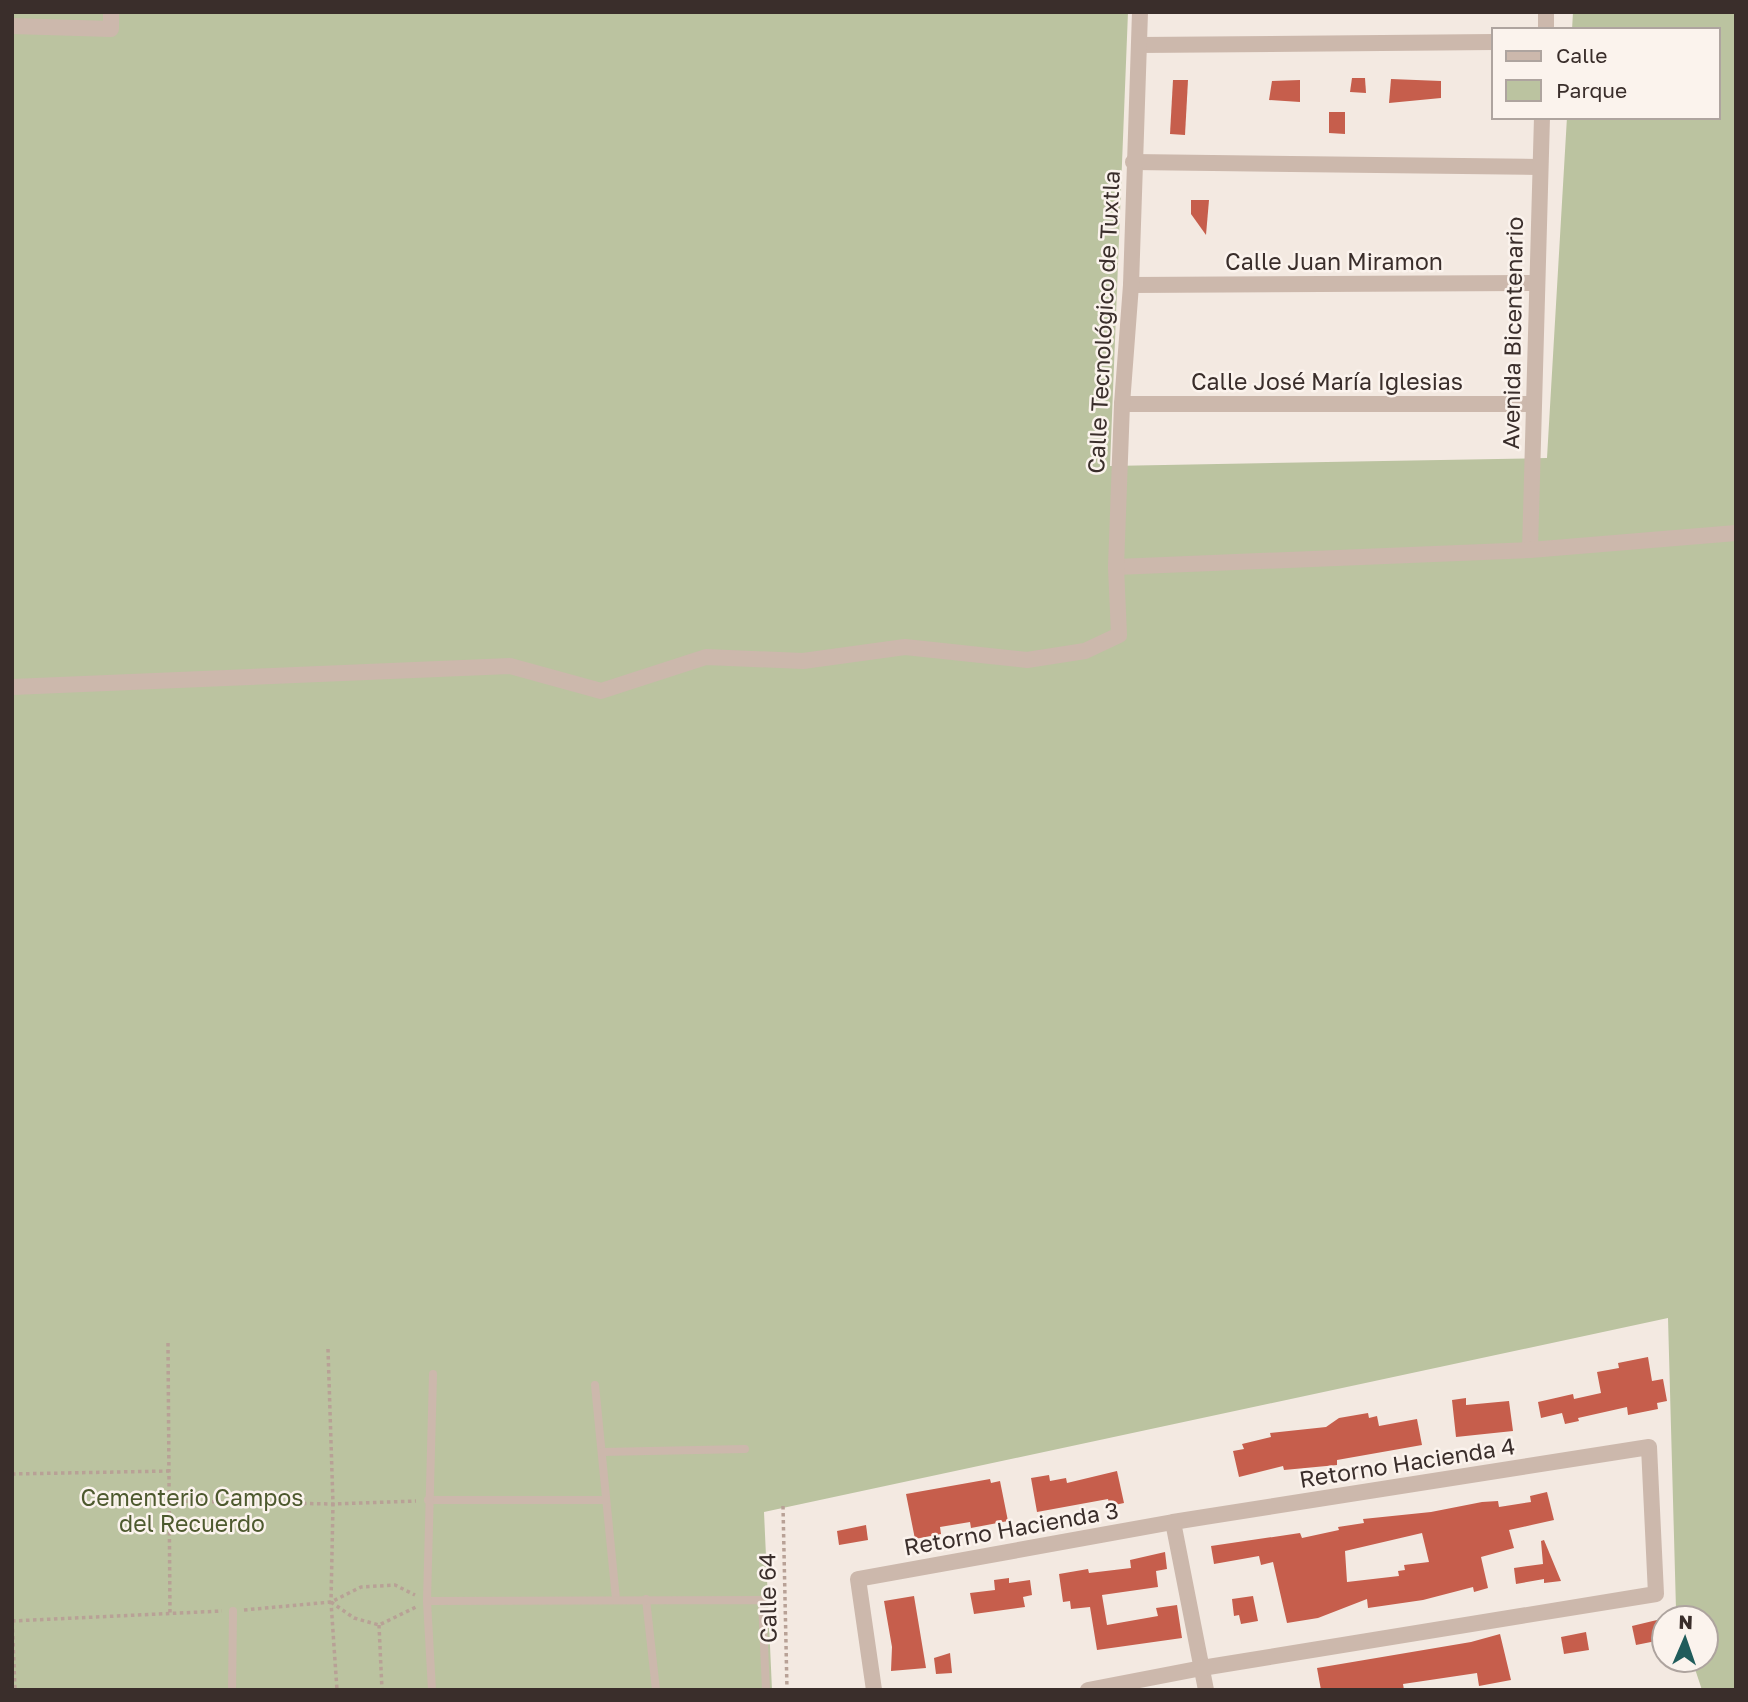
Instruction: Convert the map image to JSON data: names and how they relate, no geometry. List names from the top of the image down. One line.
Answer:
{"streets":{"street":["Calle Juan Miramon","Calle Tecnológico de Tuxtla","Avenida Bicentenario","Calle José María Iglesias","Retorno Hacienda 4","Retorno Hacienda 3"],"path":["Calle 64"]},"crossings":[["Calle Juan Miramon","Calle Tecnológico de Tuxtla"],["Calle Juan Miramon","Avenida Bicentenario"],["Calle Tecnológico de Tuxtla","Calle José María Iglesias"],["Avenida Bicentenario","Calle José María Iglesias"],["Retorno Hacienda 4","Retorno Hacienda 3"]],"parks":["Cementerio Campos del Recuerdo"],"legend":["Calle","Parque"],"north":"top"}
